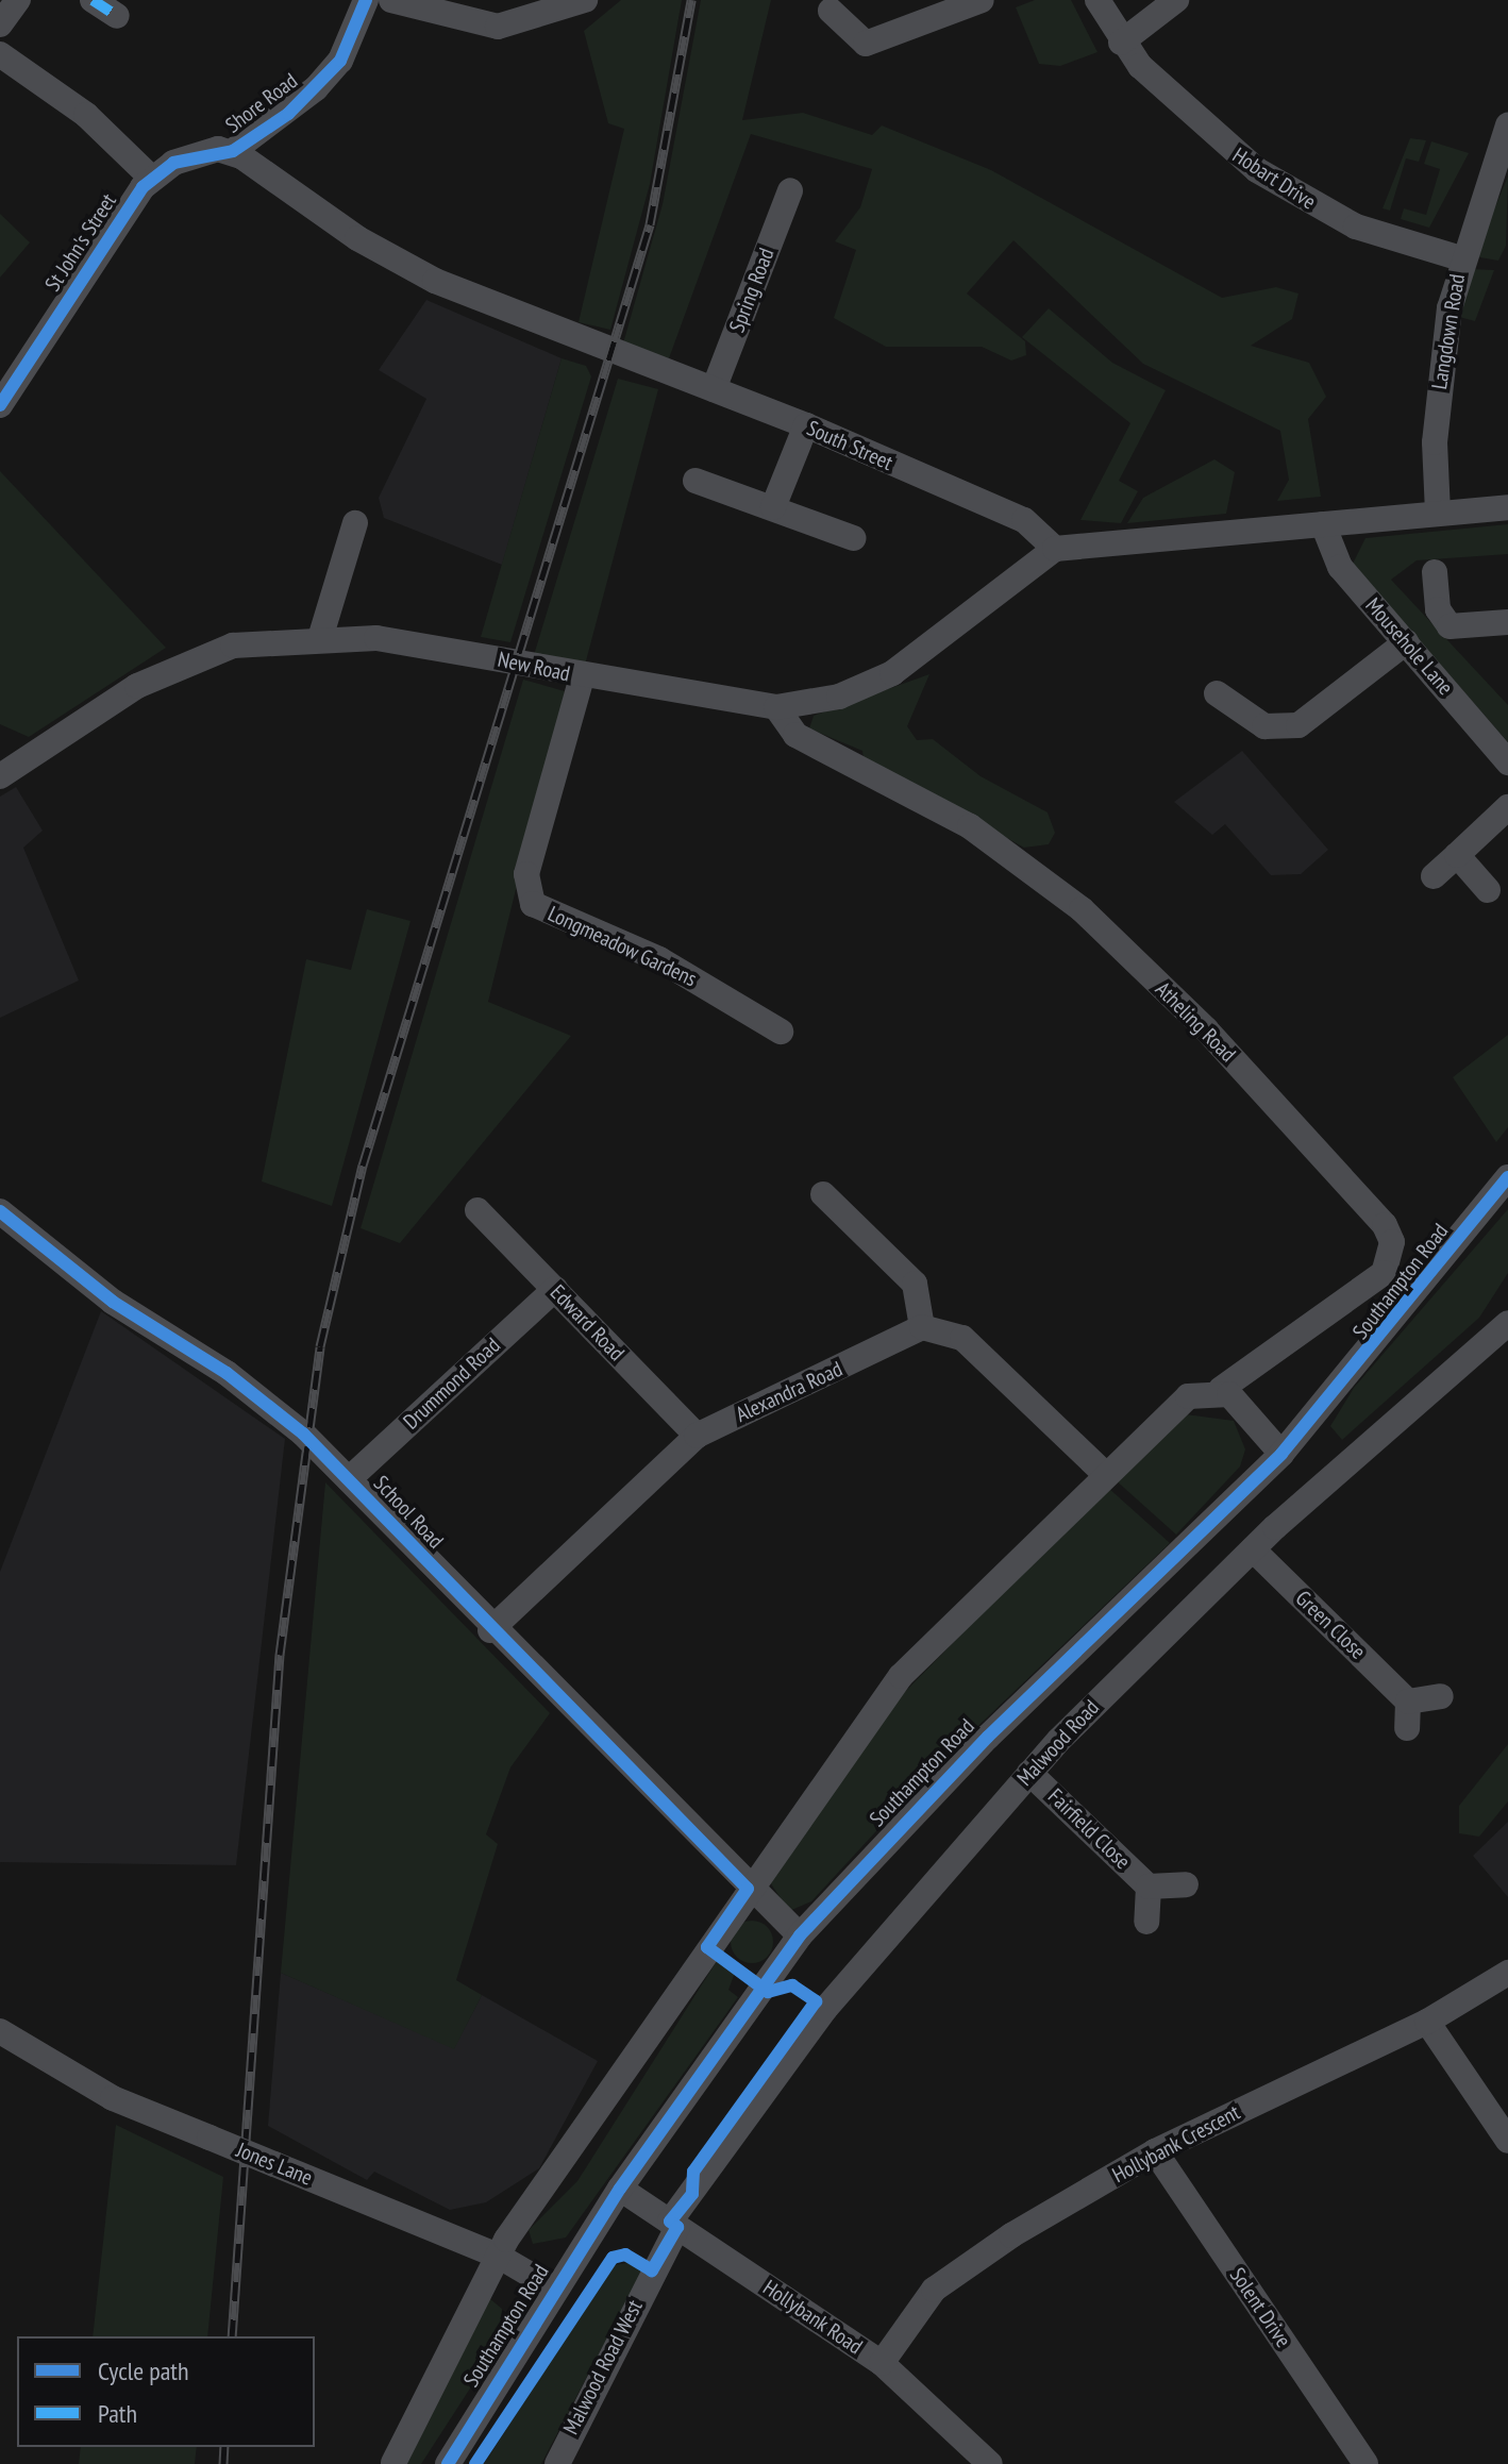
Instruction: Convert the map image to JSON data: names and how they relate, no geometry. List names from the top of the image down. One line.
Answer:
{"streets":{"street":["Shore Road","Hobart Drive","St John's Street","Spring Road","Langdown Road","South Street","Mousehole Lane","New Road","Longmeadow Gardens","Atheling Road","Southampton Road","Edward Road","Drummond Road","Alexandra Road","School Road","Green Close","Malwood Road","Fairfield Close","Hollybank Crescent","Jones Lane","Solent Drive","Hollybank Road","Malwood Road West"]},"crossings":[["Shore Road","St John's Street"],["Shore Road","South Street"],["Hobart Drive","Langdown Road"],["St John's Street","South Street"],["Spring Road","South Street"],["South Street","New Road"],["New Road","Longmeadow Gardens"],["New Road","Atheling Road"],["Atheling Road","Southampton Road"],["Southampton Road","School Road"],["Southampton Road","Jones Lane"],["Southampton Road","Hollybank Road"],["Edward Road","Drummond Road"],["Edward Road","Alexandra Road"],["Drummond Road","School Road"],["Alexandra Road","School Road"],["Green Close","Malwood Road"],["Malwood Road","Fairfield Close"],["Malwood Road","Hollybank Road"],["Malwood Road","Malwood Road West"],["Hollybank Crescent","Solent Drive"],["Hollybank Crescent","Hollybank Road"],["Hollybank Road","Malwood Road West"]],"legend":["Cycle path","Path"]}
